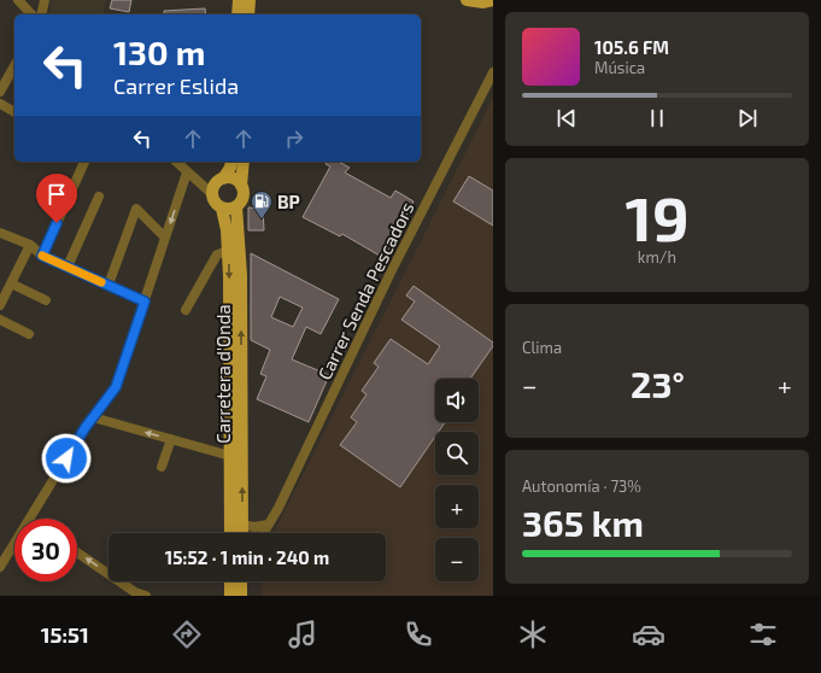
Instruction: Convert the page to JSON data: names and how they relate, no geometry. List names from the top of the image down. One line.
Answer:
{"streets":{"main road":["Carretera d'Onda"],"street":["Carrer Senda Pescadors"]},"places":{"fuel station":["BP"]},"page":{"turn":["130 m","Carrer Eslida"],"song":["105.6 FM","Música"],"tile":[["19","km/h"],"Clima",["Autonomía · 73%","365 km"]],"heat":["−","23°","+"],"map_buttons":["+","−"],"limit":"30","trip":"15:52 · 1 min · 240 m","tabs":"15:51"}}
